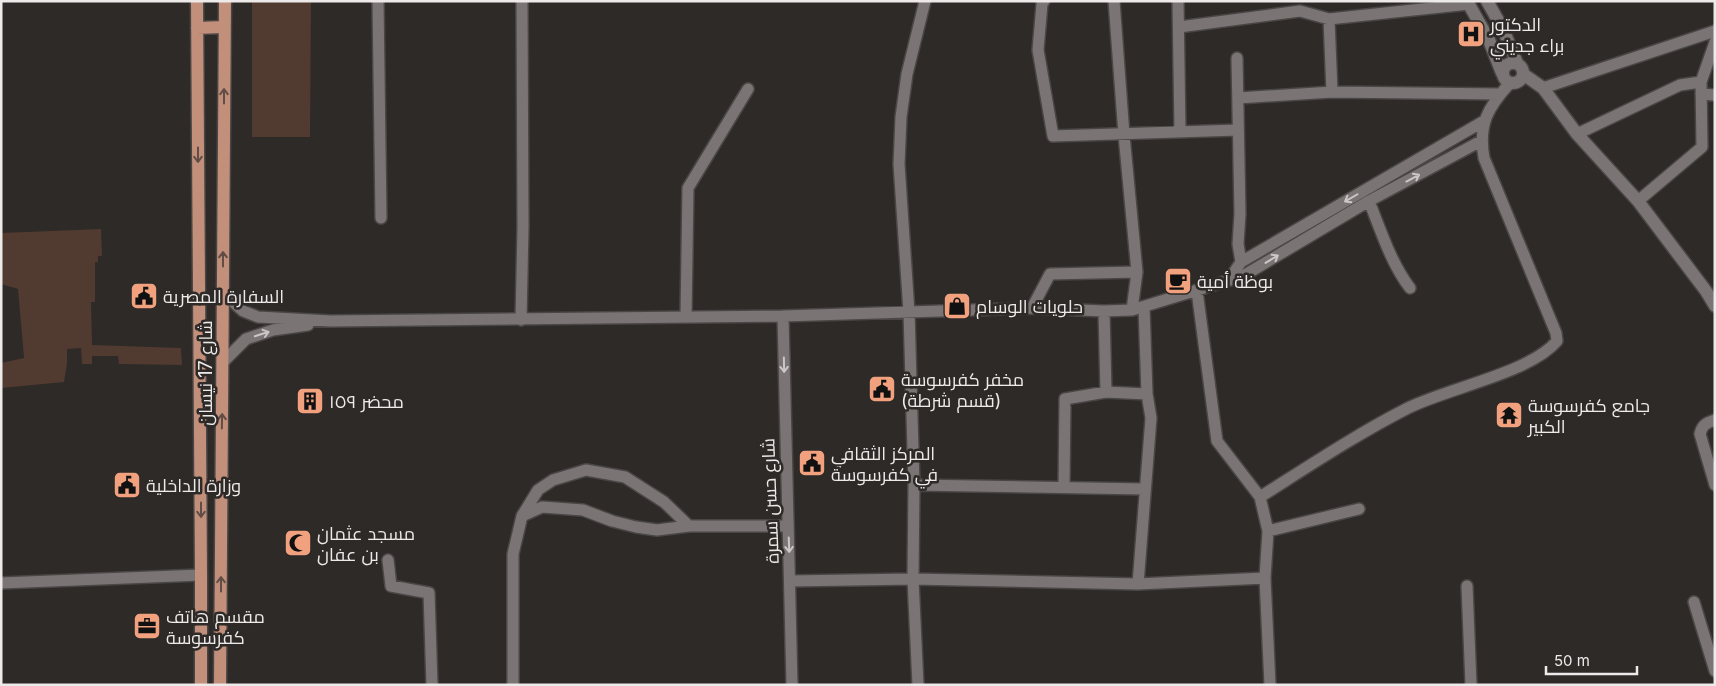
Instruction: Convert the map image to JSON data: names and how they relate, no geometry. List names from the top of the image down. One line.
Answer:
{"streets":{"main road":["شارع 17 نيسان"],"street":["شارع حسن سمرة"]},"one_way":["شارع حسن سمرة"],"places":{"hospital":["الدكتور براء جديني"],"cafe":["بوظة أمية"],"public building":["السفارة المصرية","مخفر كفرسوسة (قسم شرطة)","المركز الثقافي في كفرسوسة","وزارة الداخلية"],"shop":["حلويات الوسام"],"building":["محضر ١٥٩"],"temple":["جامع كفرسوسة الكبير"],"mosque":["مسجد عثمان بن عفان"],"office":["مقسم هاتف كفرسوسة"]},"scale_bar":"50 m"}
